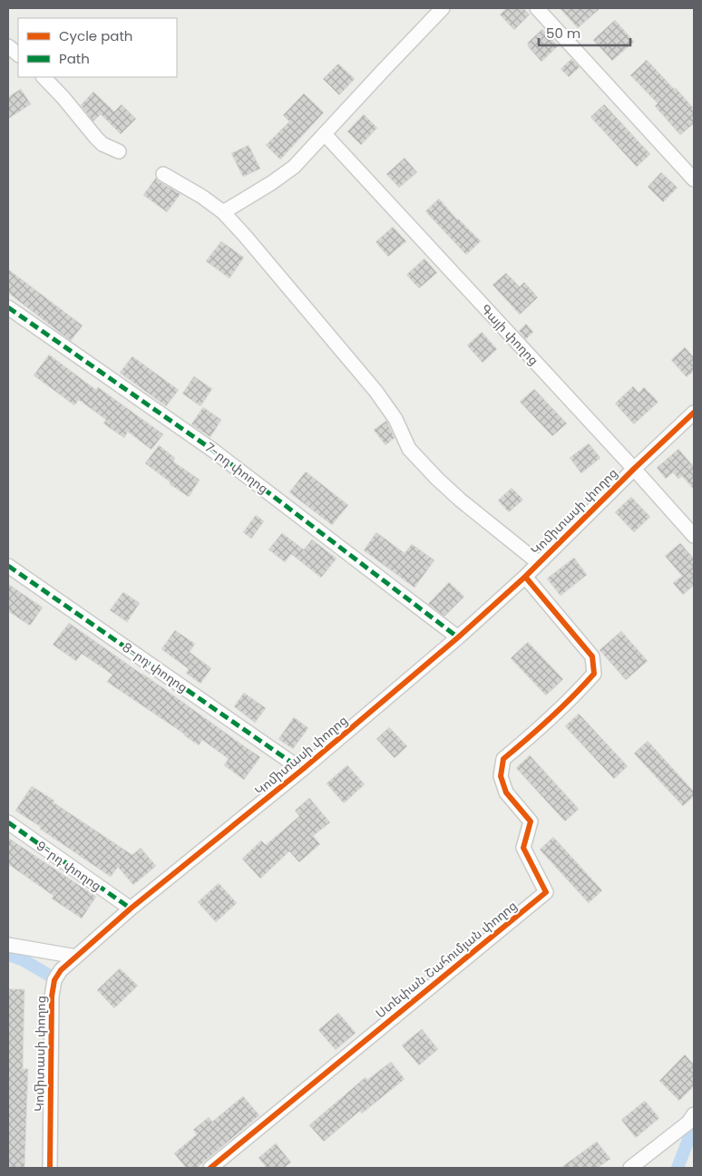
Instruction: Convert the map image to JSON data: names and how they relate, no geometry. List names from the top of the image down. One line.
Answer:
{"streets":{"street":["Գայի փողոց","7-րդ փողոց","Կոմիտասի փողոց","8-րդ փողոց","9-րդ փողոց","Ստեփան Շահումյան փողոց"]},"crossings":[["Գայի փողոց","Կոմիտասի փողոց"],["7-րդ փողոց","Կոմիտասի փողոց"],["Կոմիտասի փողոց","8-րդ փողոց"],["Կոմիտասի փողոց","9-րդ փողոց"],["Կոմիտասի փողոց","Ստեփան Շահումյան փողոց"]],"legend":["Cycle path","Path"],"scale_bar":"50 m"}
